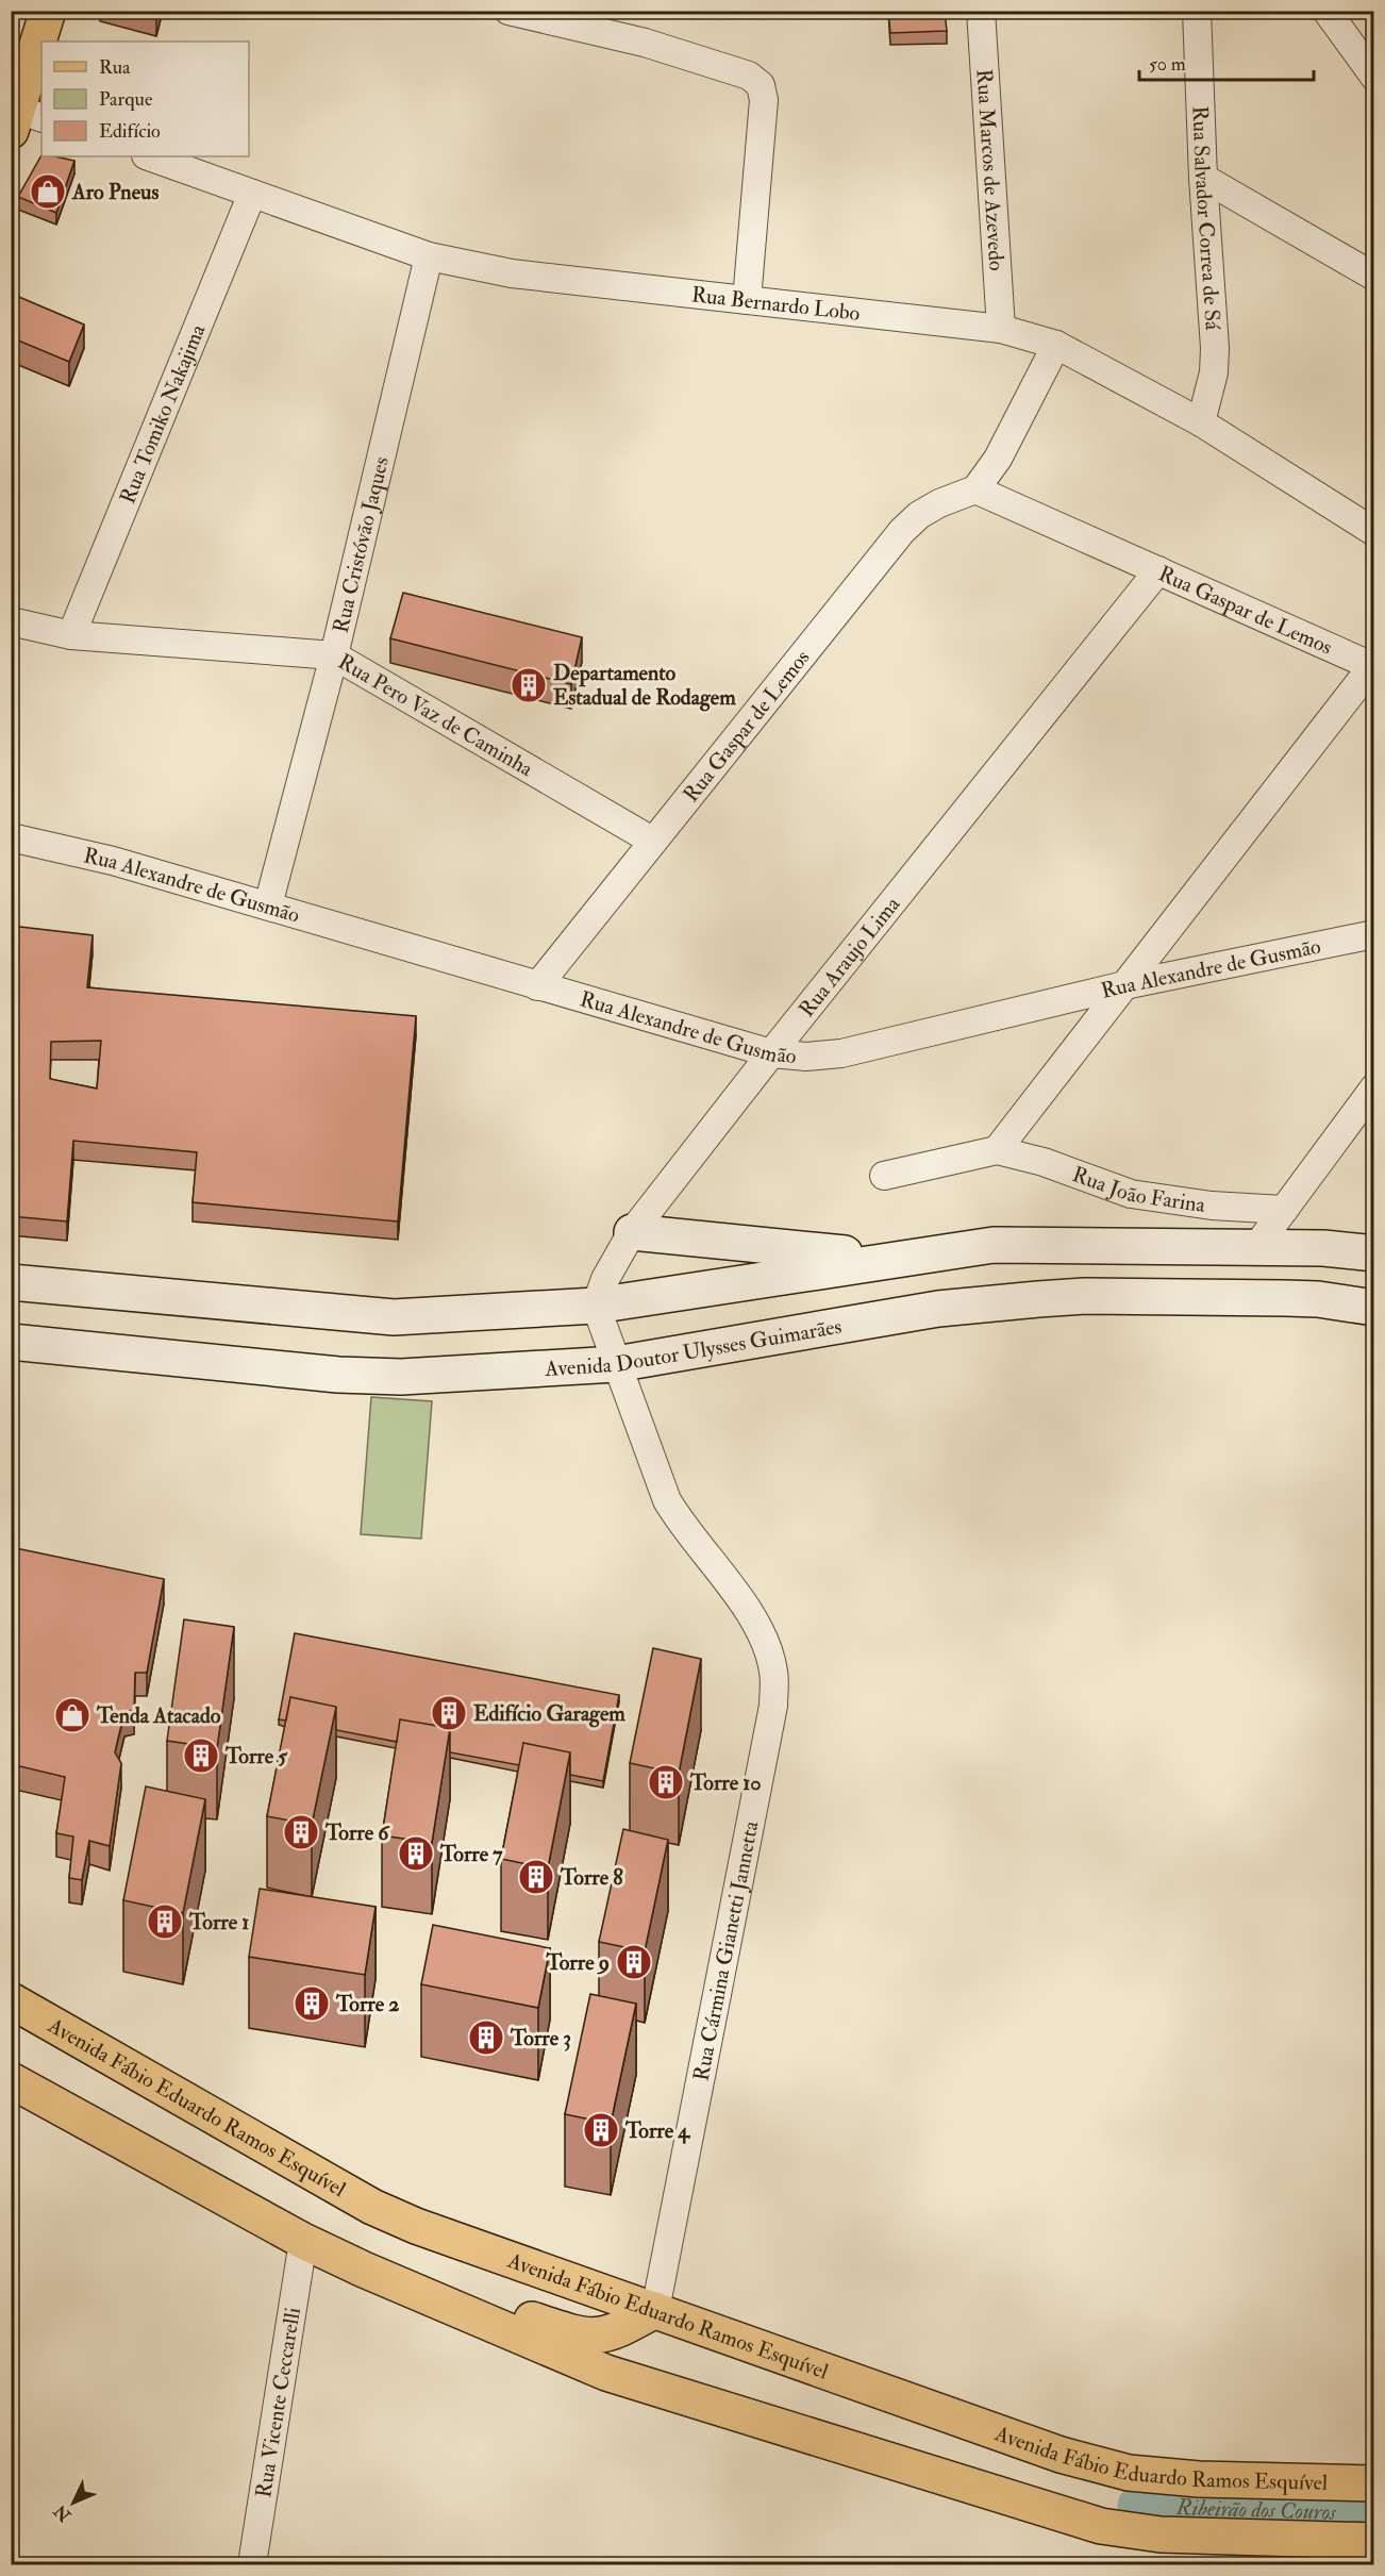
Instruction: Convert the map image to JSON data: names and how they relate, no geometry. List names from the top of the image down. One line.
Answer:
{"streets":{"main road":["Avenida Doutor Ulysses Guimarães","Avenida Fábio Eduardo Ramos Esquível"],"street":["Rua Marcos de Azevedo","Rua Salvador Correa de Sá","Rua Bernardo Lobo","Rua Tomiko Nakajima","Rua Cristóvão Jaques","Rua Gaspar de Lemos","Rua Pero Vaz de Caminha","Rua Alexandre de Gusmão","Rua Araujo Lima","Rua João Farina","Rua Cármina Gianetti Jannetta","Rua Vicente Ceccarelli"]},"crossings":[["Rua Marcos de Azevedo","Rua Bernardo Lobo"],["Rua Salvador Correa de Sá","Rua Bernardo Lobo"],["Rua Bernardo Lobo","Rua Tomiko Nakajima"],["Rua Bernardo Lobo","Rua Cristóvão Jaques"],["Rua Tomiko Nakajima","Rua Pero Vaz de Caminha"],["Rua Cristóvão Jaques","Rua Pero Vaz de Caminha"],["Rua Cristóvão Jaques","Rua Alexandre de Gusmão"],["Rua Gaspar de Lemos","Rua Pero Vaz de Caminha"],["Rua Gaspar de Lemos","Rua Alexandre de Gusmão"],["Rua Gaspar de Lemos","Rua Araujo Lima"],["Rua Alexandre de Gusmão","Rua Araujo Lima"],["Avenida Doutor Ulysses Guimarães","Rua Cármina Gianetti Jannetta"],["Rua Cármina Gianetti Jannetta","Avenida Fábio Eduardo Ramos Esquível"]],"water":["Ribeirão dos Couros"],"places":{"shop":["Aro Pneus","Tenda Atacado"],"building":["Departamento Estadual de Rodagem","Edifício Garagem","Torre 5","Torre 10","Torre 6","Torre 7","Torre 8","Torre 1","Torre 9","Torre 2","Torre 3","Torre 4"]},"legend":["Rua","Parque","Edifício"],"scale_bar":"50 m","north":"bottom left"}
